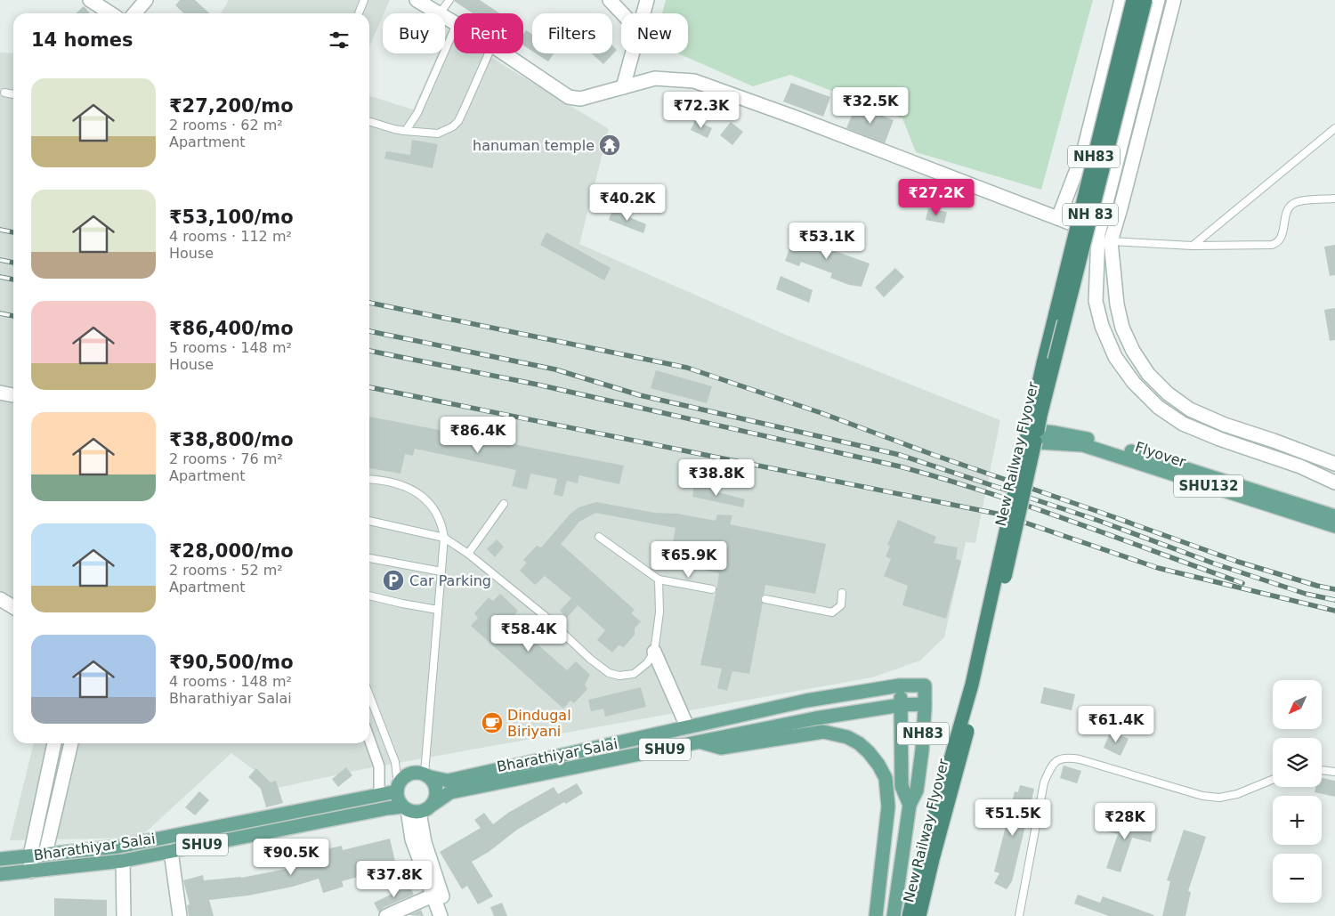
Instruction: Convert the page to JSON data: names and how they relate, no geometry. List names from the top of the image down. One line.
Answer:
{"streets":{"highway":["NH83","NH 83","New Railway Flyover"],"main road":["Flyover","SHU132","SHU9","Bharathiyar Salai"]},"crossings":[["NH83","Bharathiyar Salai"],["New Railway Flyover","Flyover"],["SHU9","Bharathiyar Salai"]],"places":{"temple":["hanuman temple"],"parking":["Car Parking"],"cafe":["Dindugal Biriyani"]},"north":"bottom left","page":{"chip":["Buy","Rent","Filters","New"],"heading":"14 homes","list":[{"name":"₹27,200/mo","note":"2 rooms · 62 m² · Apartment"},{"name":"₹53,100/mo","note":"4 rooms · 112 m² · House"},{"name":"₹86,400/mo","note":"5 rooms · 148 m² · House"},{"name":"₹38,800/mo","note":"2 rooms · 76 m² · Apartment"},{"name":"₹28,000/mo","note":"2 rooms · 52 m² · Apartment"},{"name":"₹90,500/mo","note":"4 rooms · 148 m² · Bharathiyar Salai"}],"price":["₹32.5K","₹72.3K","₹27.2K","₹40.2K","₹53.1K","₹86.4K","₹38.8K","₹65.9K","₹58.4K","₹61.4K","₹51.5K","₹28K","₹90.5K","₹37.8K"],"map_buttons":["+","−"]}}
